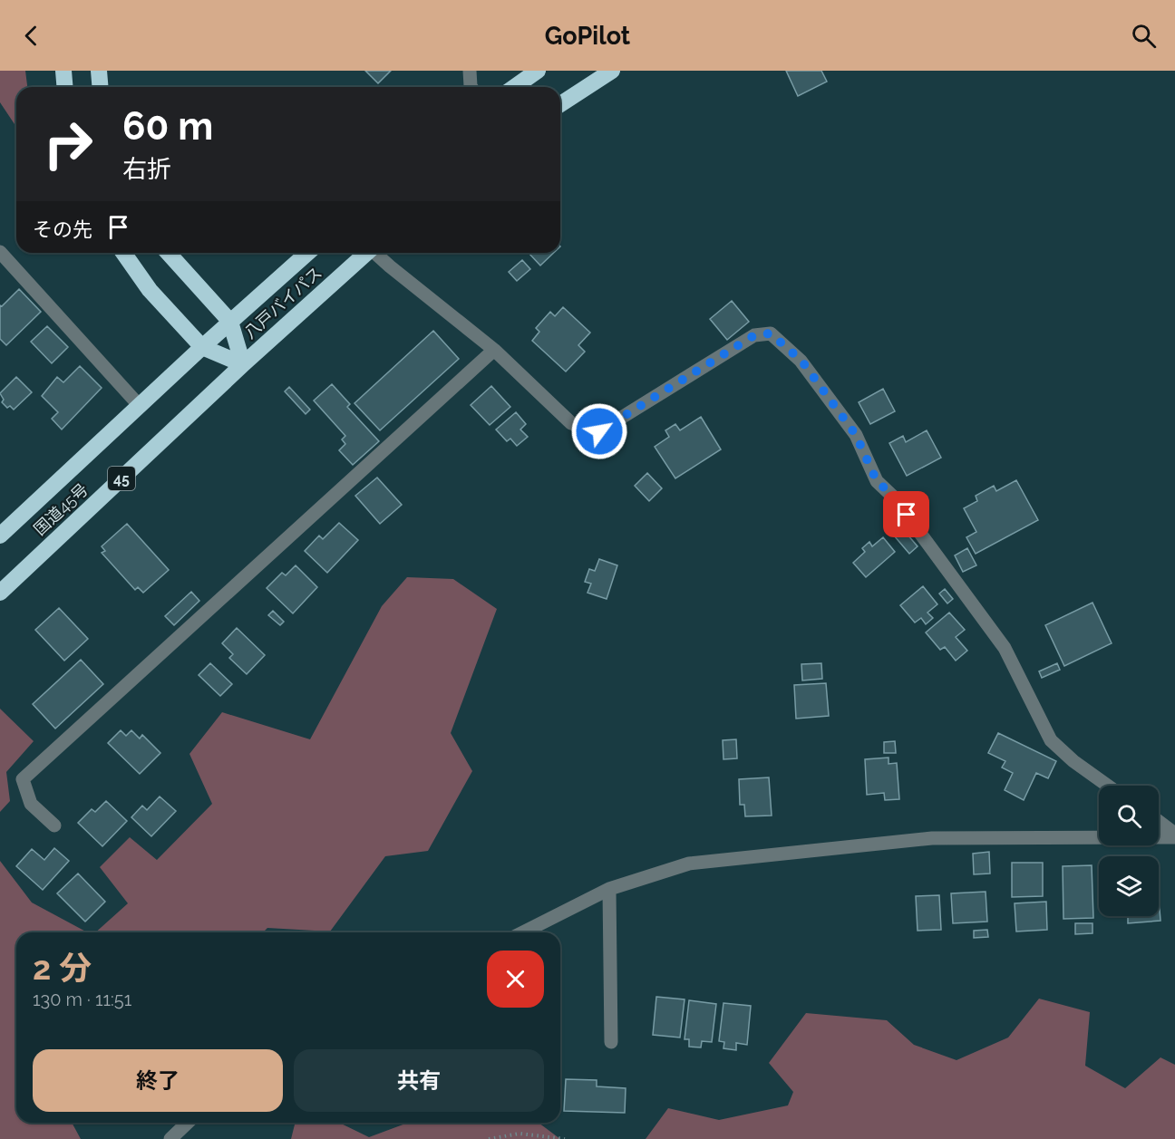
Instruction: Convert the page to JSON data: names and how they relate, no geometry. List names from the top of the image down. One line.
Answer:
{"streets":{"highway":["八戸バイパス","45","国道45号"]},"crossings":[["八戸バイパス","国道45号"]],"page":{"header":"GoPilot","turn":["60 m","右折"],"then":"その先","heading":["2 分","130 m · 11:51"],"buttons":["終了","共有"]}}
